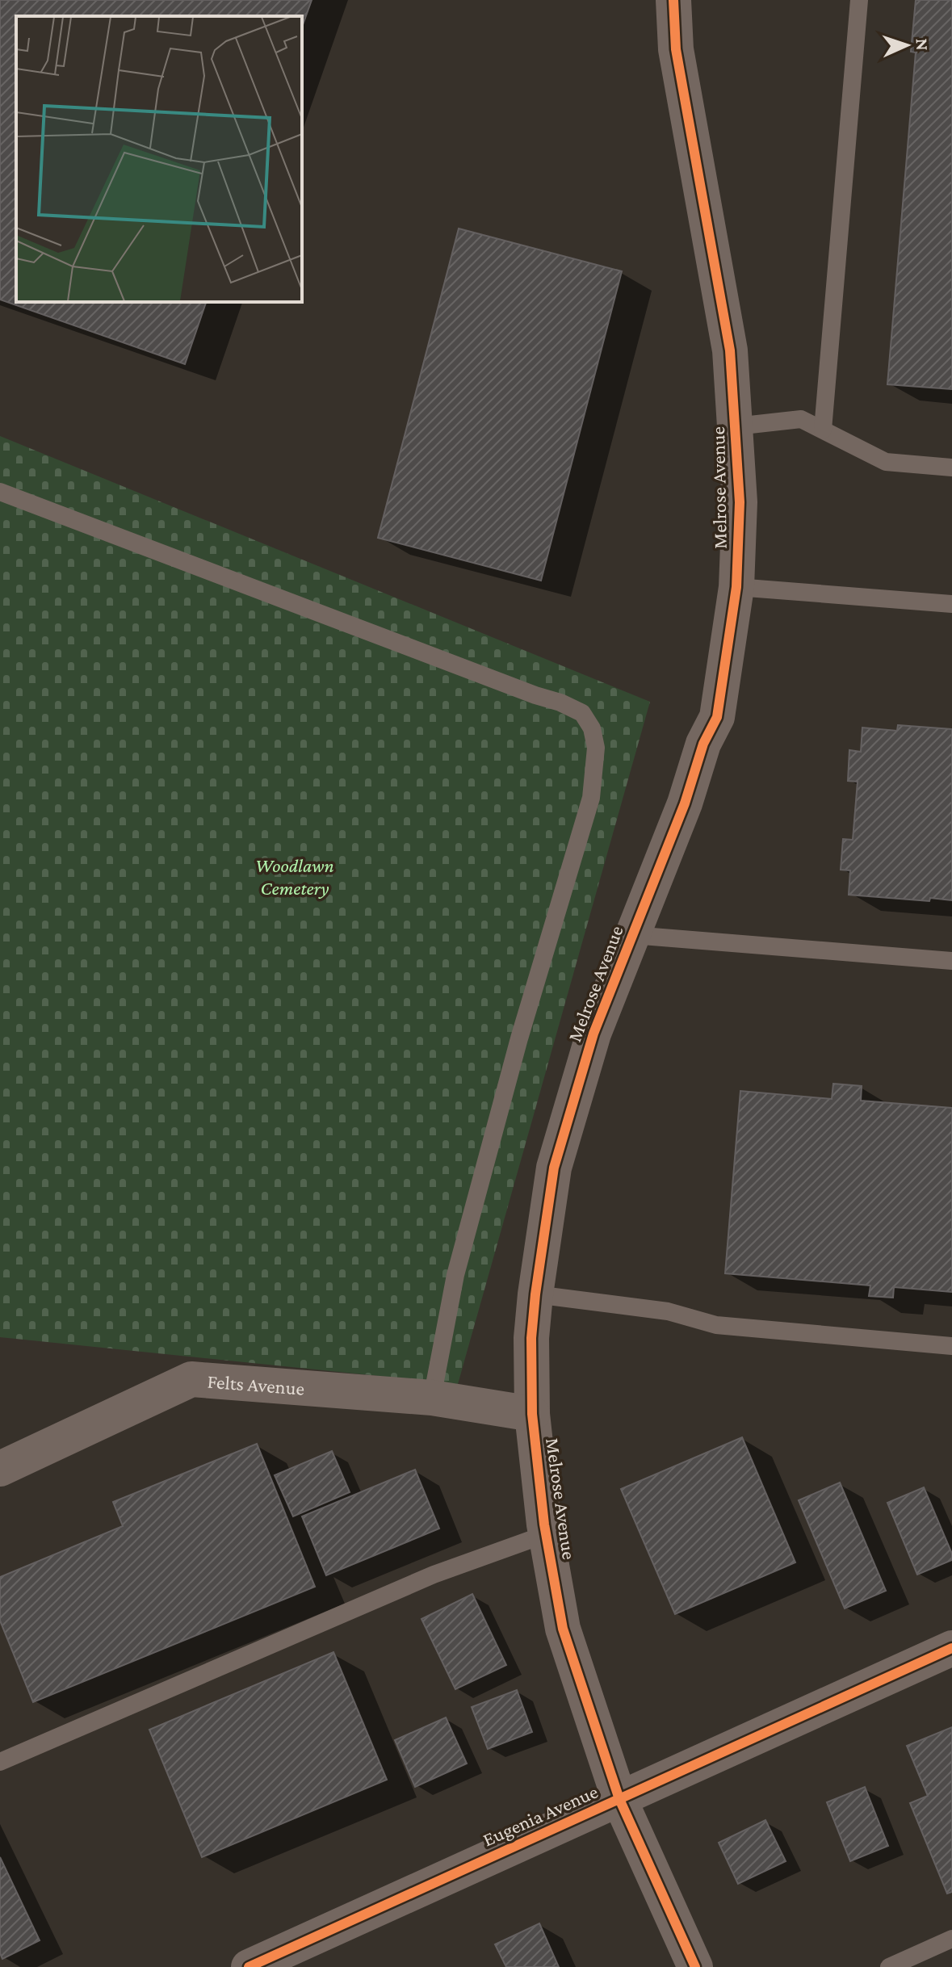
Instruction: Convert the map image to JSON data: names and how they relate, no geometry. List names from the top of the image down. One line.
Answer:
{"streets":{"street":["Melrose Avenue","Felts Avenue","Eugenia Avenue"]},"crossings":[["Melrose Avenue","Felts Avenue"],["Melrose Avenue","Eugenia Avenue"]],"parks":["Woodlawn Cemetery"],"north":"right"}
